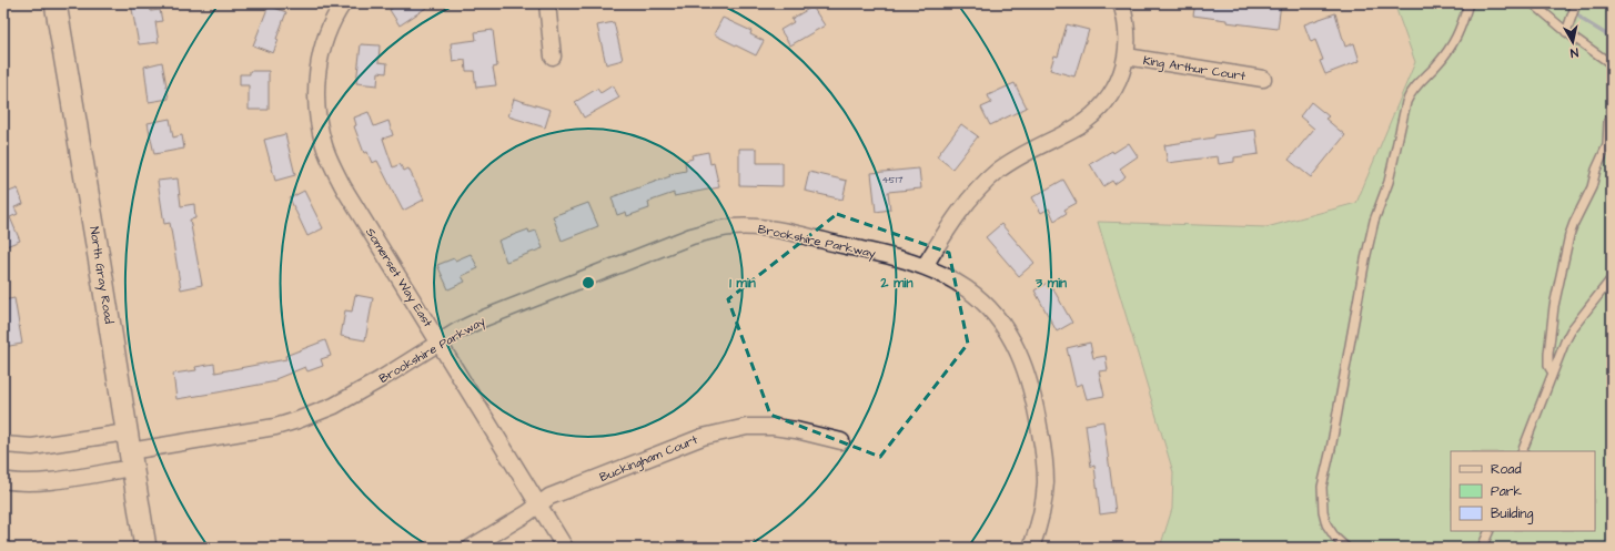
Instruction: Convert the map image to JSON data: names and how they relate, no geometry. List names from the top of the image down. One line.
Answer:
{"streets":{"street":["King Arthur Court","Brookshire Parkway","North Gray Road","Somerset Way East","Buckingham Court"]},"crossings":[["Brookshire Parkway","North Gray Road"],["Brookshire Parkway","Somerset Way East"],["Somerset Way East","Buckingham Court"]],"house_numbers":["4517"],"legend":["Road","Park","Building"],"north":"bottom","rings":["1 min","2 min","3 min"]}
